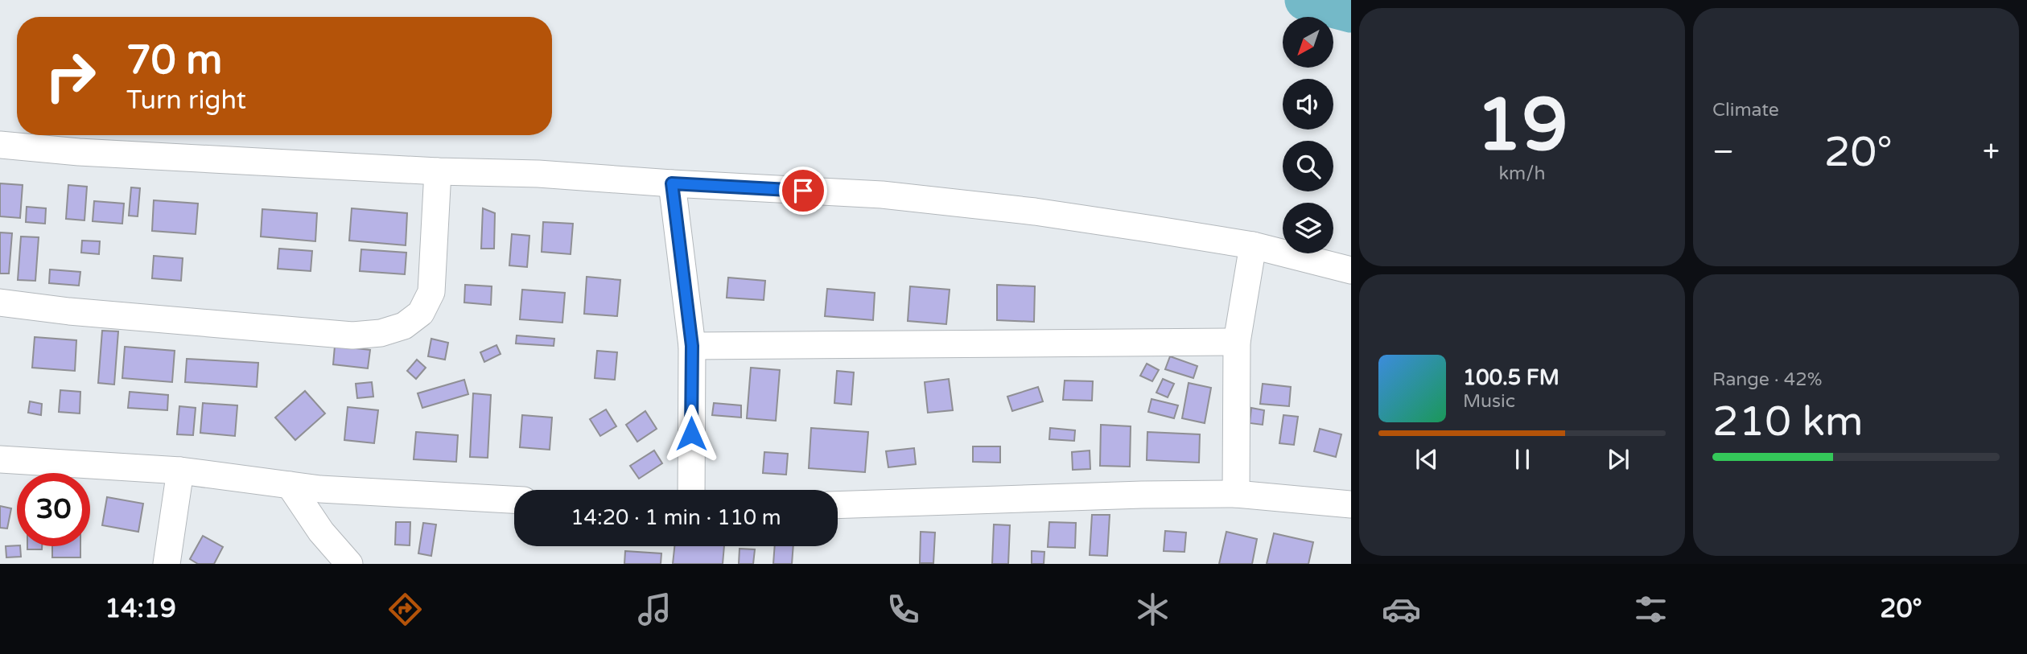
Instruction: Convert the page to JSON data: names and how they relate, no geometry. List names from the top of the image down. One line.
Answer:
{"north":"bottom left","page":{"tile":[["19","km/h"],"Climate",["Range · 42%","210 km"]],"turn":["70 m","Turn right"],"heat":["−","20°","+"],"song":["100.5 FM","Music"],"limit":"30","trip":"14:20 · 1 min · 110 m","tabs":["14:19","20°"]}}
